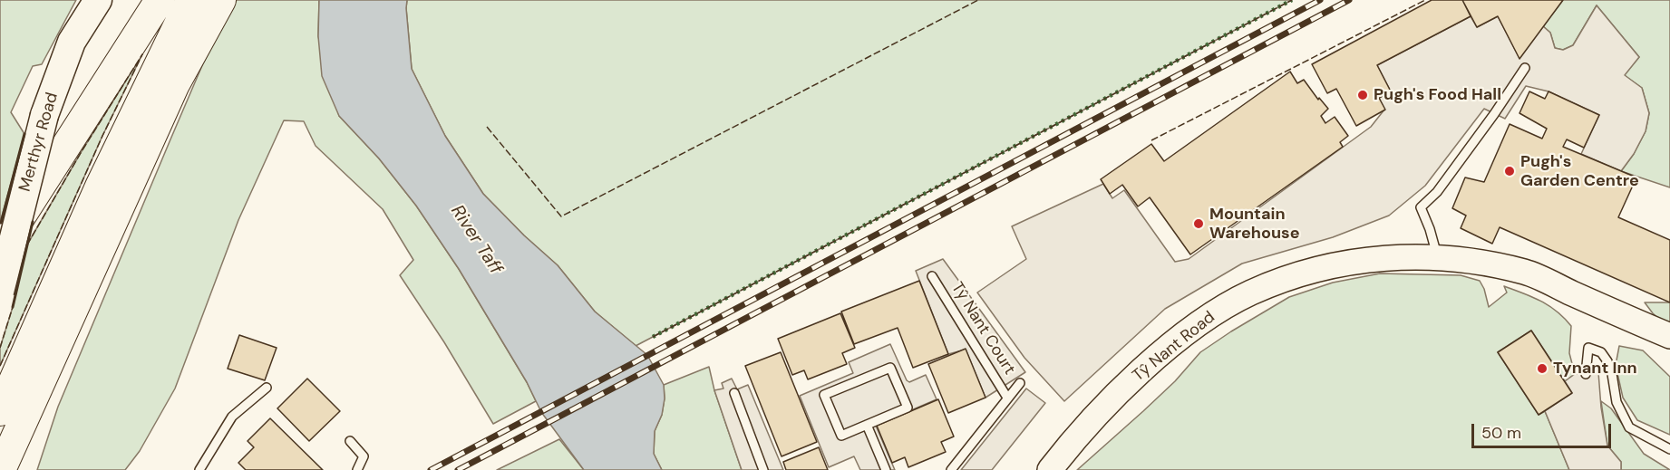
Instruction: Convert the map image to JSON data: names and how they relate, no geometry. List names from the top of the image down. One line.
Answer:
{"streets":{"main road":["Merthyr Road","Tŷ Nant Road"],"lane":["Tŷ Nant Court"]},"water":["River Taff"],"places":["Pugh's Food Hall","Pugh's Garden Centre","Mountain Warehouse","Tynant Inn"],"scale_bar":"50 m"}
